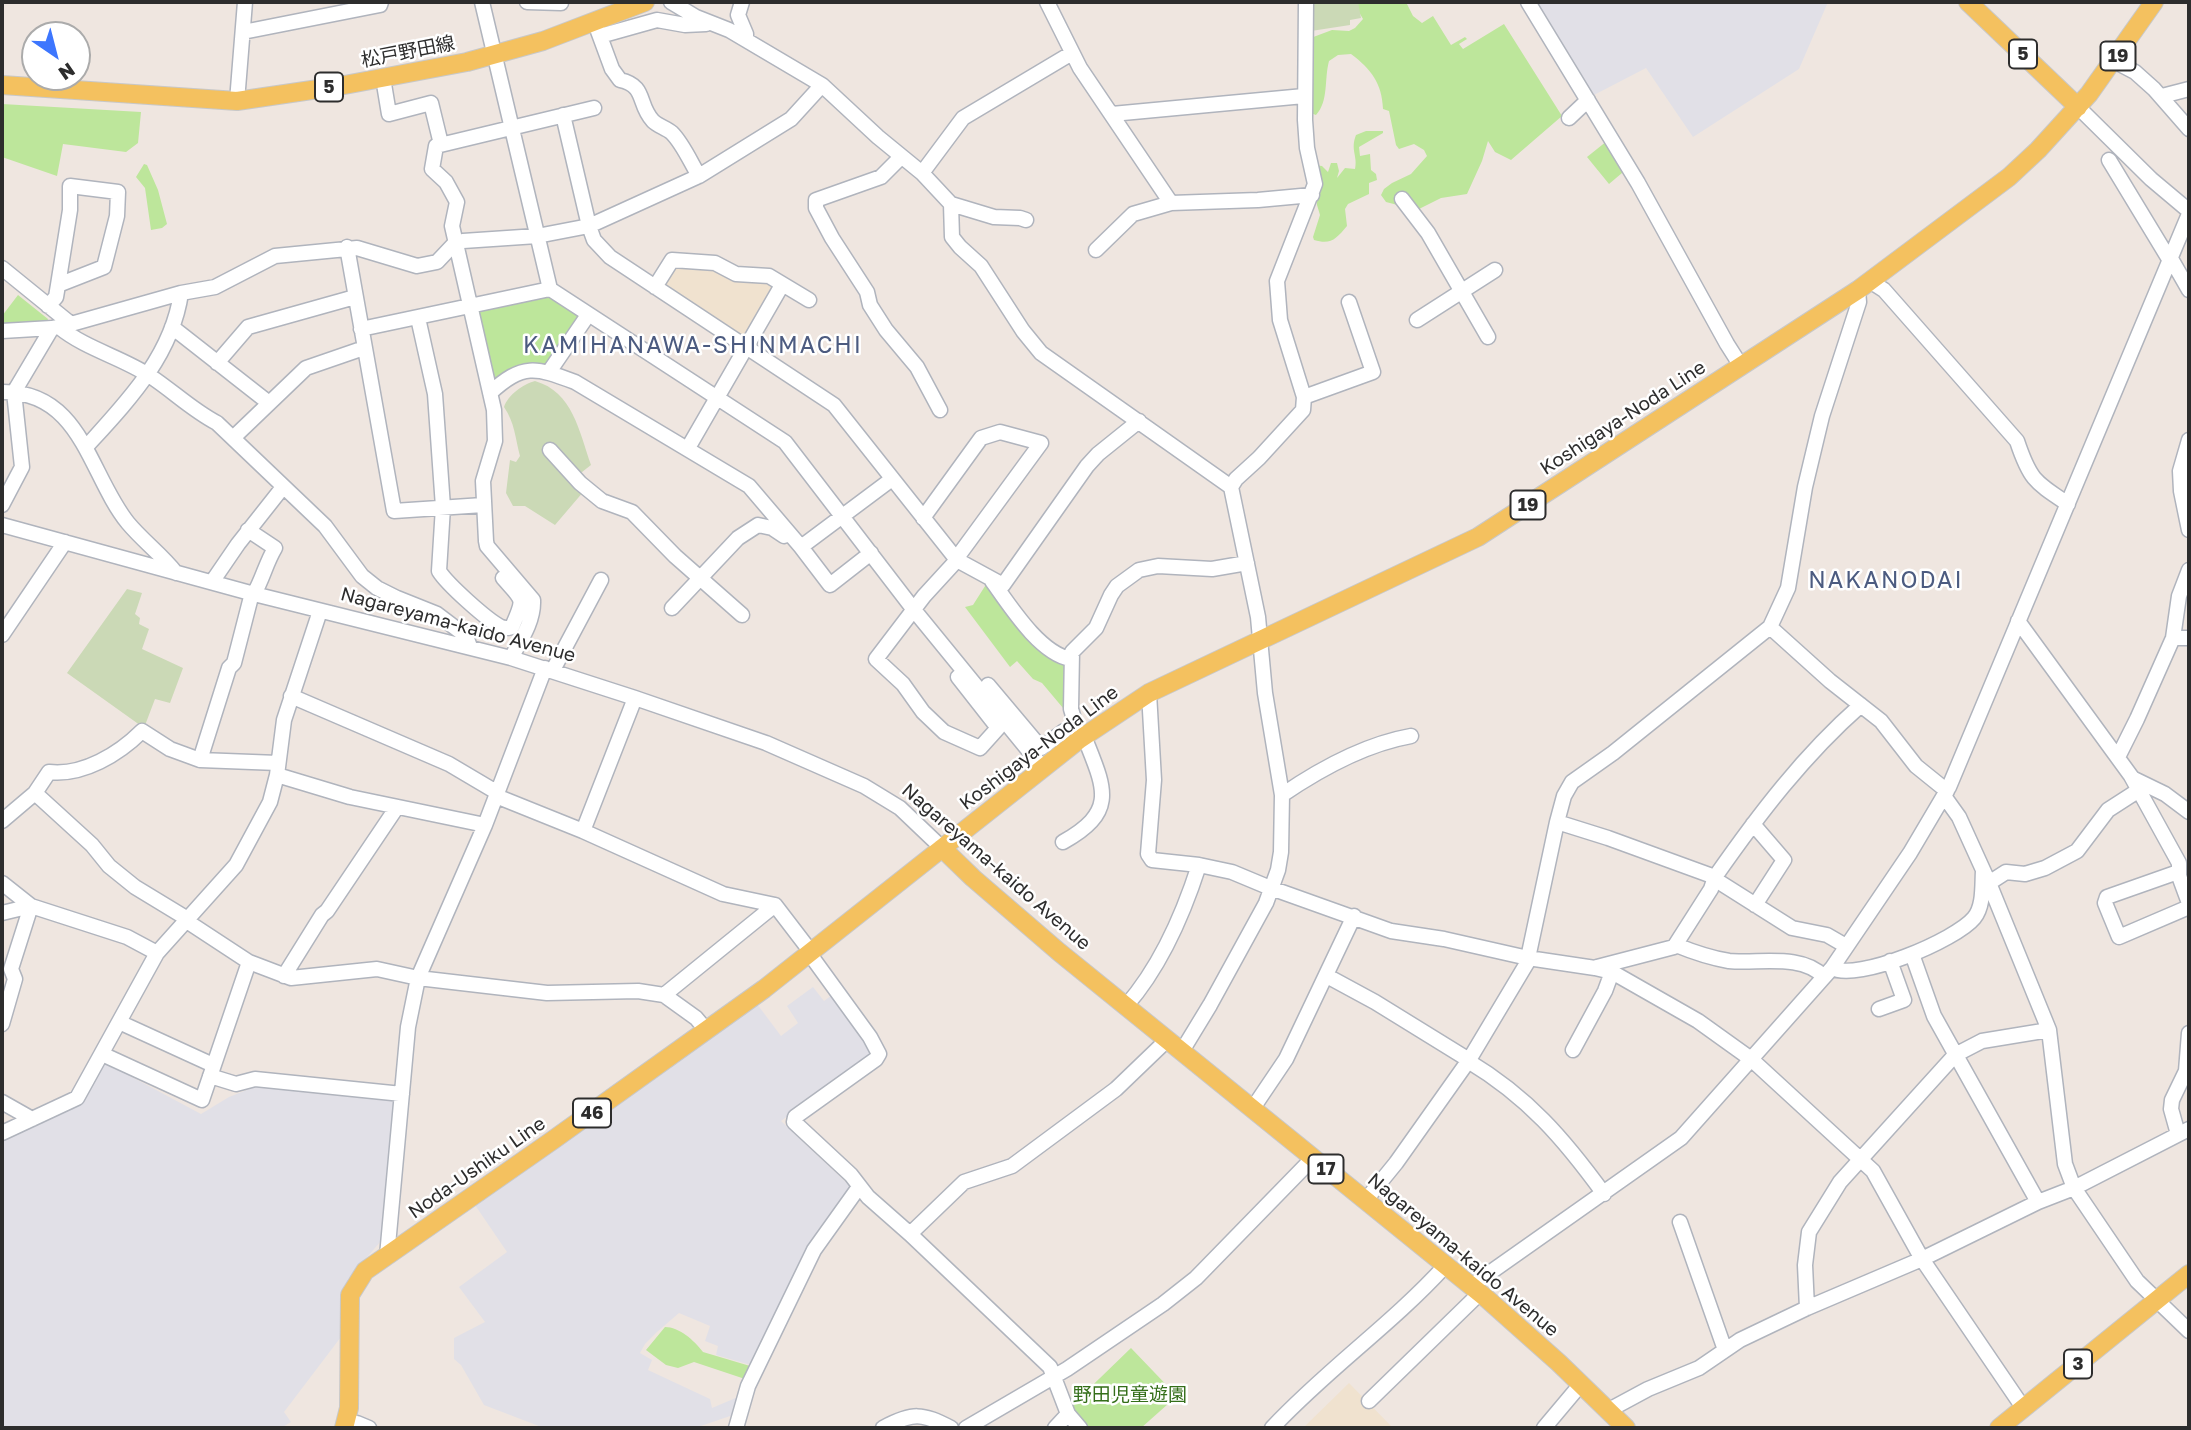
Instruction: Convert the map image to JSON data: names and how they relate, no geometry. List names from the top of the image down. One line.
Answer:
{"streets":{"main road":["松戸野田線","5","19","Koshigaya-Noda Line","Nagareyama-kaido Avenue","46","Noda-Ushiku Line","17","3"]},"crossings":[["5","Koshigaya-Noda Line"],["Koshigaya-Noda Line","Nagareyama-kaido Avenue"],["Koshigaya-Noda Line","Noda-Ushiku Line"],["Nagareyama-kaido Avenue","Noda-Ushiku Line"]],"districts":["KAMIHANAWA-SHINMACHI","NAKANODAI"],"parks":["野田児童遊園"],"north":"bottom right"}
